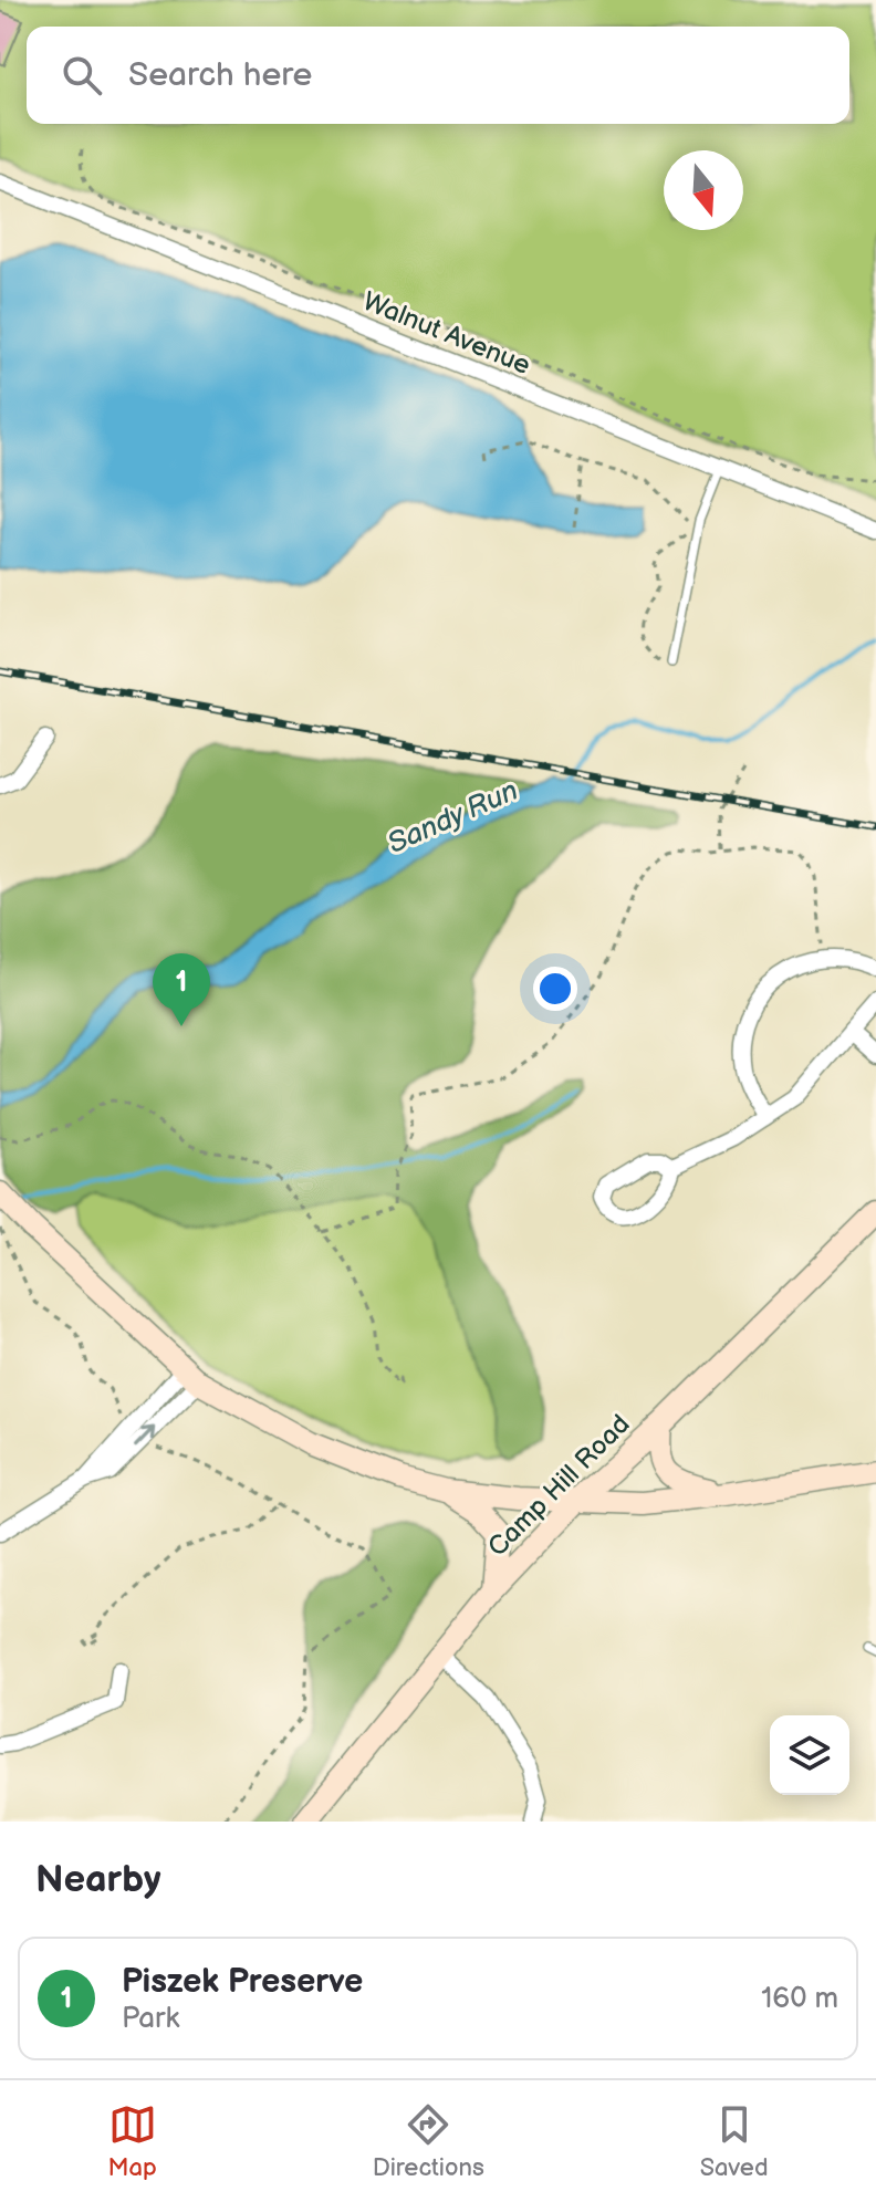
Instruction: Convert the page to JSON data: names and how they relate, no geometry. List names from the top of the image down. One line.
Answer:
{"streets":{"main road":["Camp Hill Road"],"street":["Walnut Avenue"]},"water":["Sandy Run"],"north":"bottom","page":{"search":"Search here","pins":"1","heading":"Nearby","list":[{"mark":"1","name":"Piszek Preserve","note":"Park","value":"160 m"}],"nav":["Map","Directions","Saved"]}}
